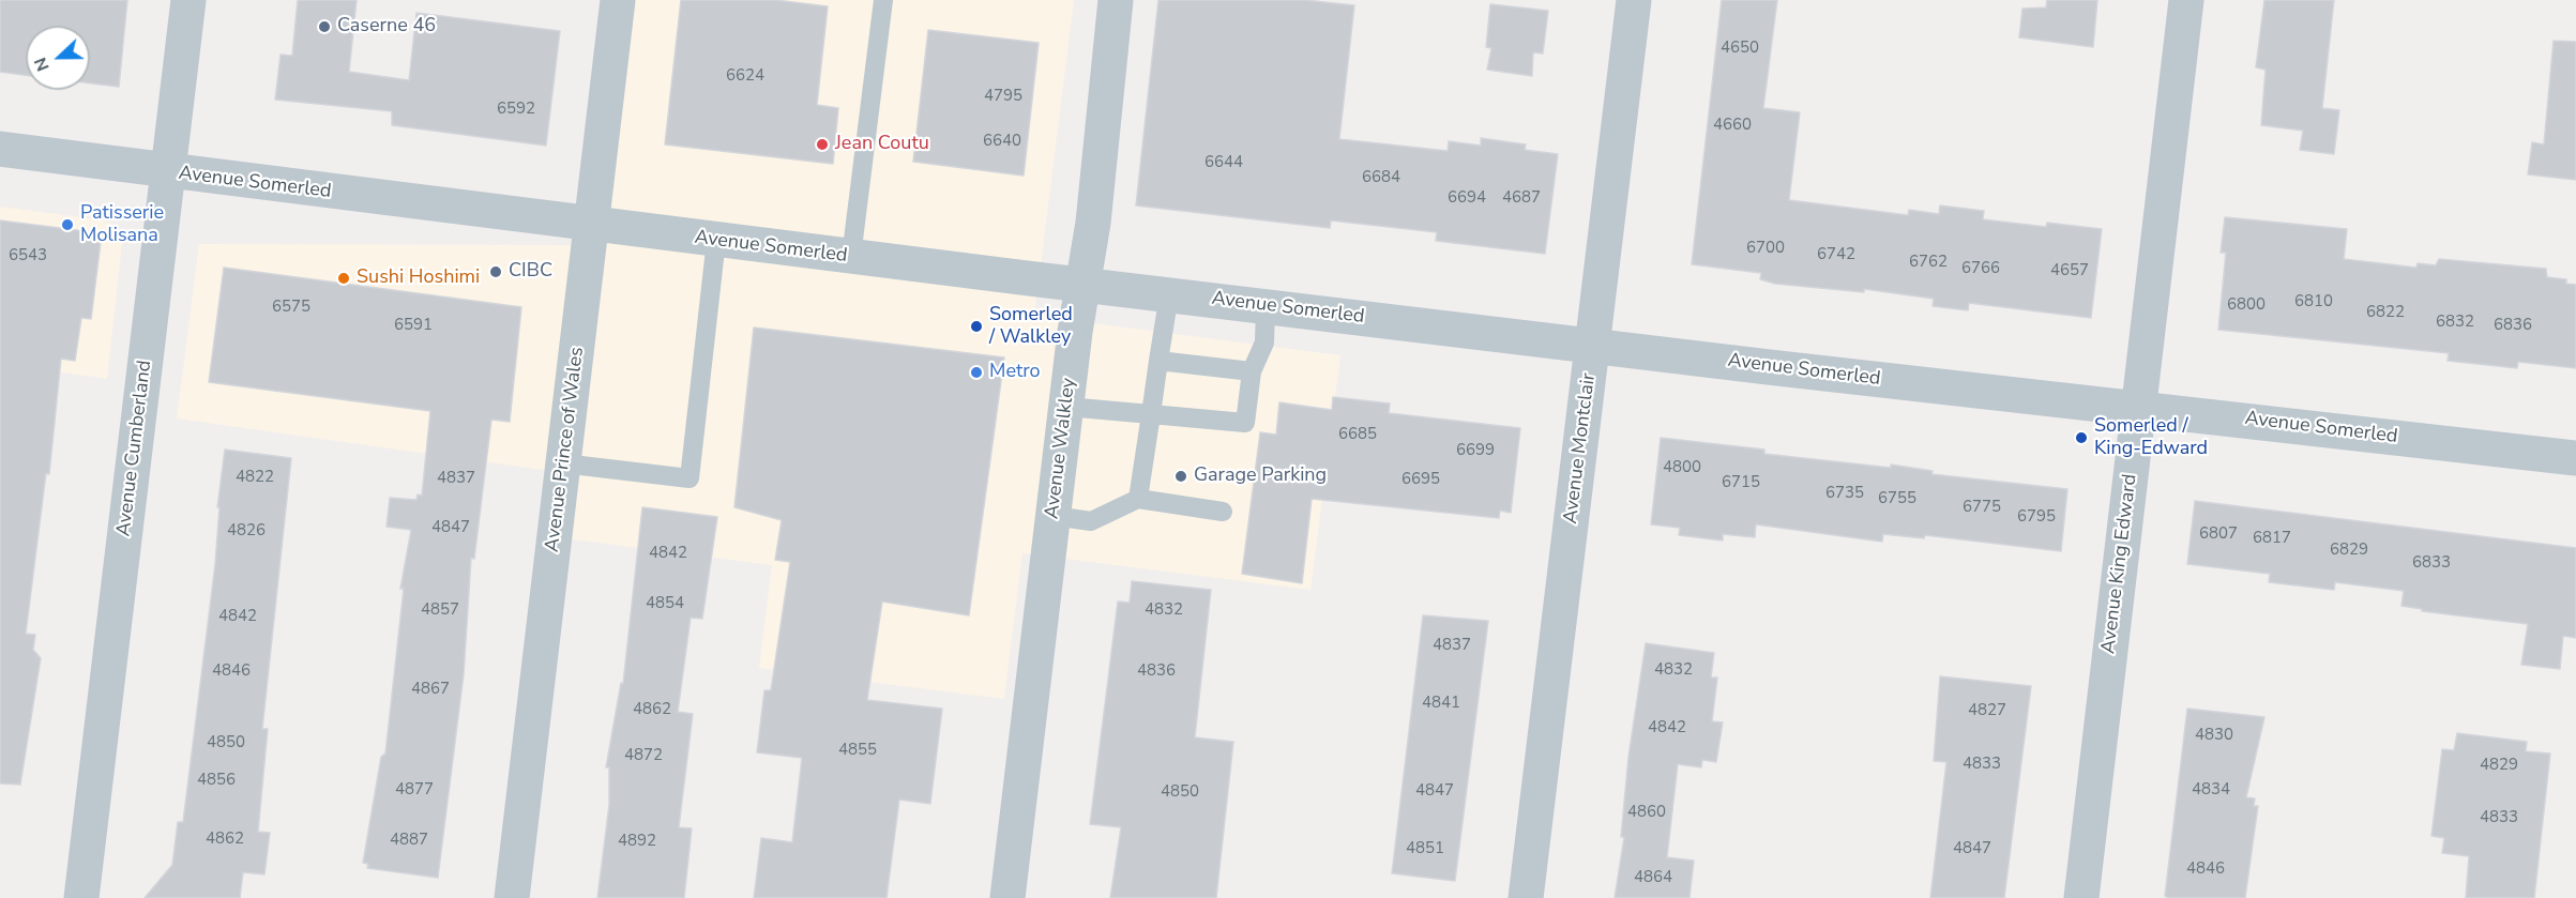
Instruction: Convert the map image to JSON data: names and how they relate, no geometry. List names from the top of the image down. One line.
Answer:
{"streets":{"street":["Avenue Somerled","Avenue Cumberland","Avenue Walkley","Avenue Montclair","Avenue Prince of Wales","Avenue King Edward"]},"crossings":[["Avenue Somerled","Avenue Cumberland"],["Avenue Somerled","Avenue Walkley"],["Avenue Somerled","Avenue Montclair"],["Avenue Somerled","Avenue Prince of Wales"],["Avenue Somerled","Avenue King Edward"]],"places":["Caserne 46","Jean Coutu","Patisserie Molisana","CIBC","Sushi Hoshimi","Somerled / Walkley","Metro","Somerled / King-Edward","Garage Parking"],"house_numbers":["4650","6624","4795","6592","4660","6640","6644","6684","6694","4687","6700","6742","6543","6762","6766","4657","6810","6800","6575","6822","6832","6591","6836","6685","6699","4800","4822","4837","6695","6715","6735","6755","6775","6795","4847","4826","6807","6817","6829","4842","6833","4854","4857","4832","4842","4837","4832","4846","4836","4867","4841","4862","4827","4842","4830","4850","4855","4872","4833","4829","4856","4877","4834","4847","4850","4860","4833","4862","4887","4892","4851","4847","4846","4864"],"north":"left"}
